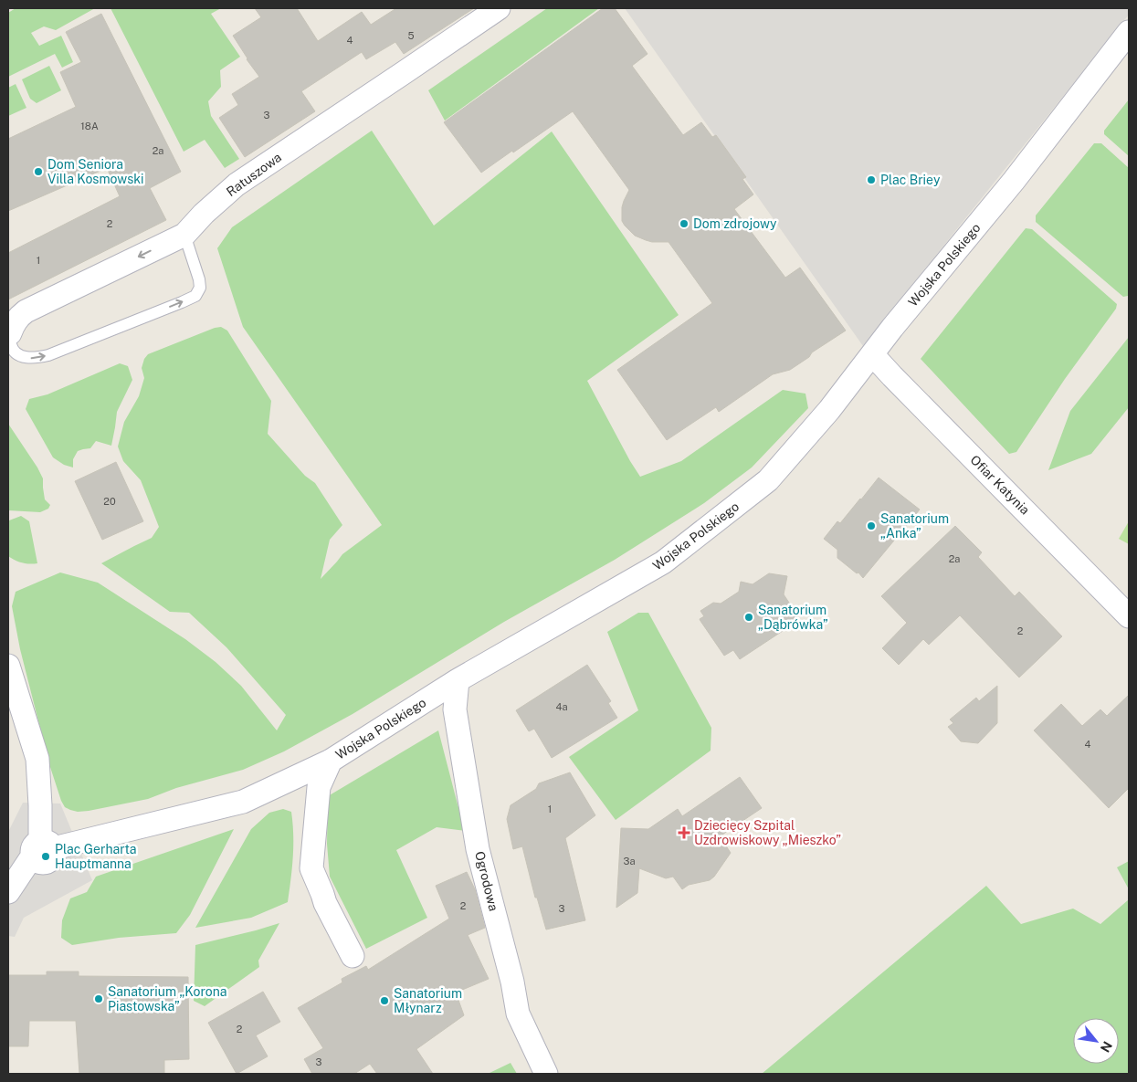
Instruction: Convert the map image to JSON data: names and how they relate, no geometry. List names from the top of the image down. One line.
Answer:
{"streets":{"street":["Ratuszowa","Wojska Polskiego","Ofiar Katynia","Ogrodowa"]},"crossings":[["Wojska Polskiego","Ofiar Katynia"],["Wojska Polskiego","Ogrodowa"]],"places":{"other":["Dom Seniora Villa Kosmowski","Plac Briey","Dom zdrojowy","Sanatorium „Anka”","Sanatorium „Dąbrówka”","Plac Gerharta Hauptmanna","Sanatorium „Korona Piastowska”","Sanatorium Młynarz"],"health":["Dziecięcy Szpital Uzdrowiskowy „Mieszko”"]},"house_numbers":["5","4","3","18A","2a","2","1","20","2a","2","4a","4","1","3a","2","3","2","3"],"north":"bottom right"}
